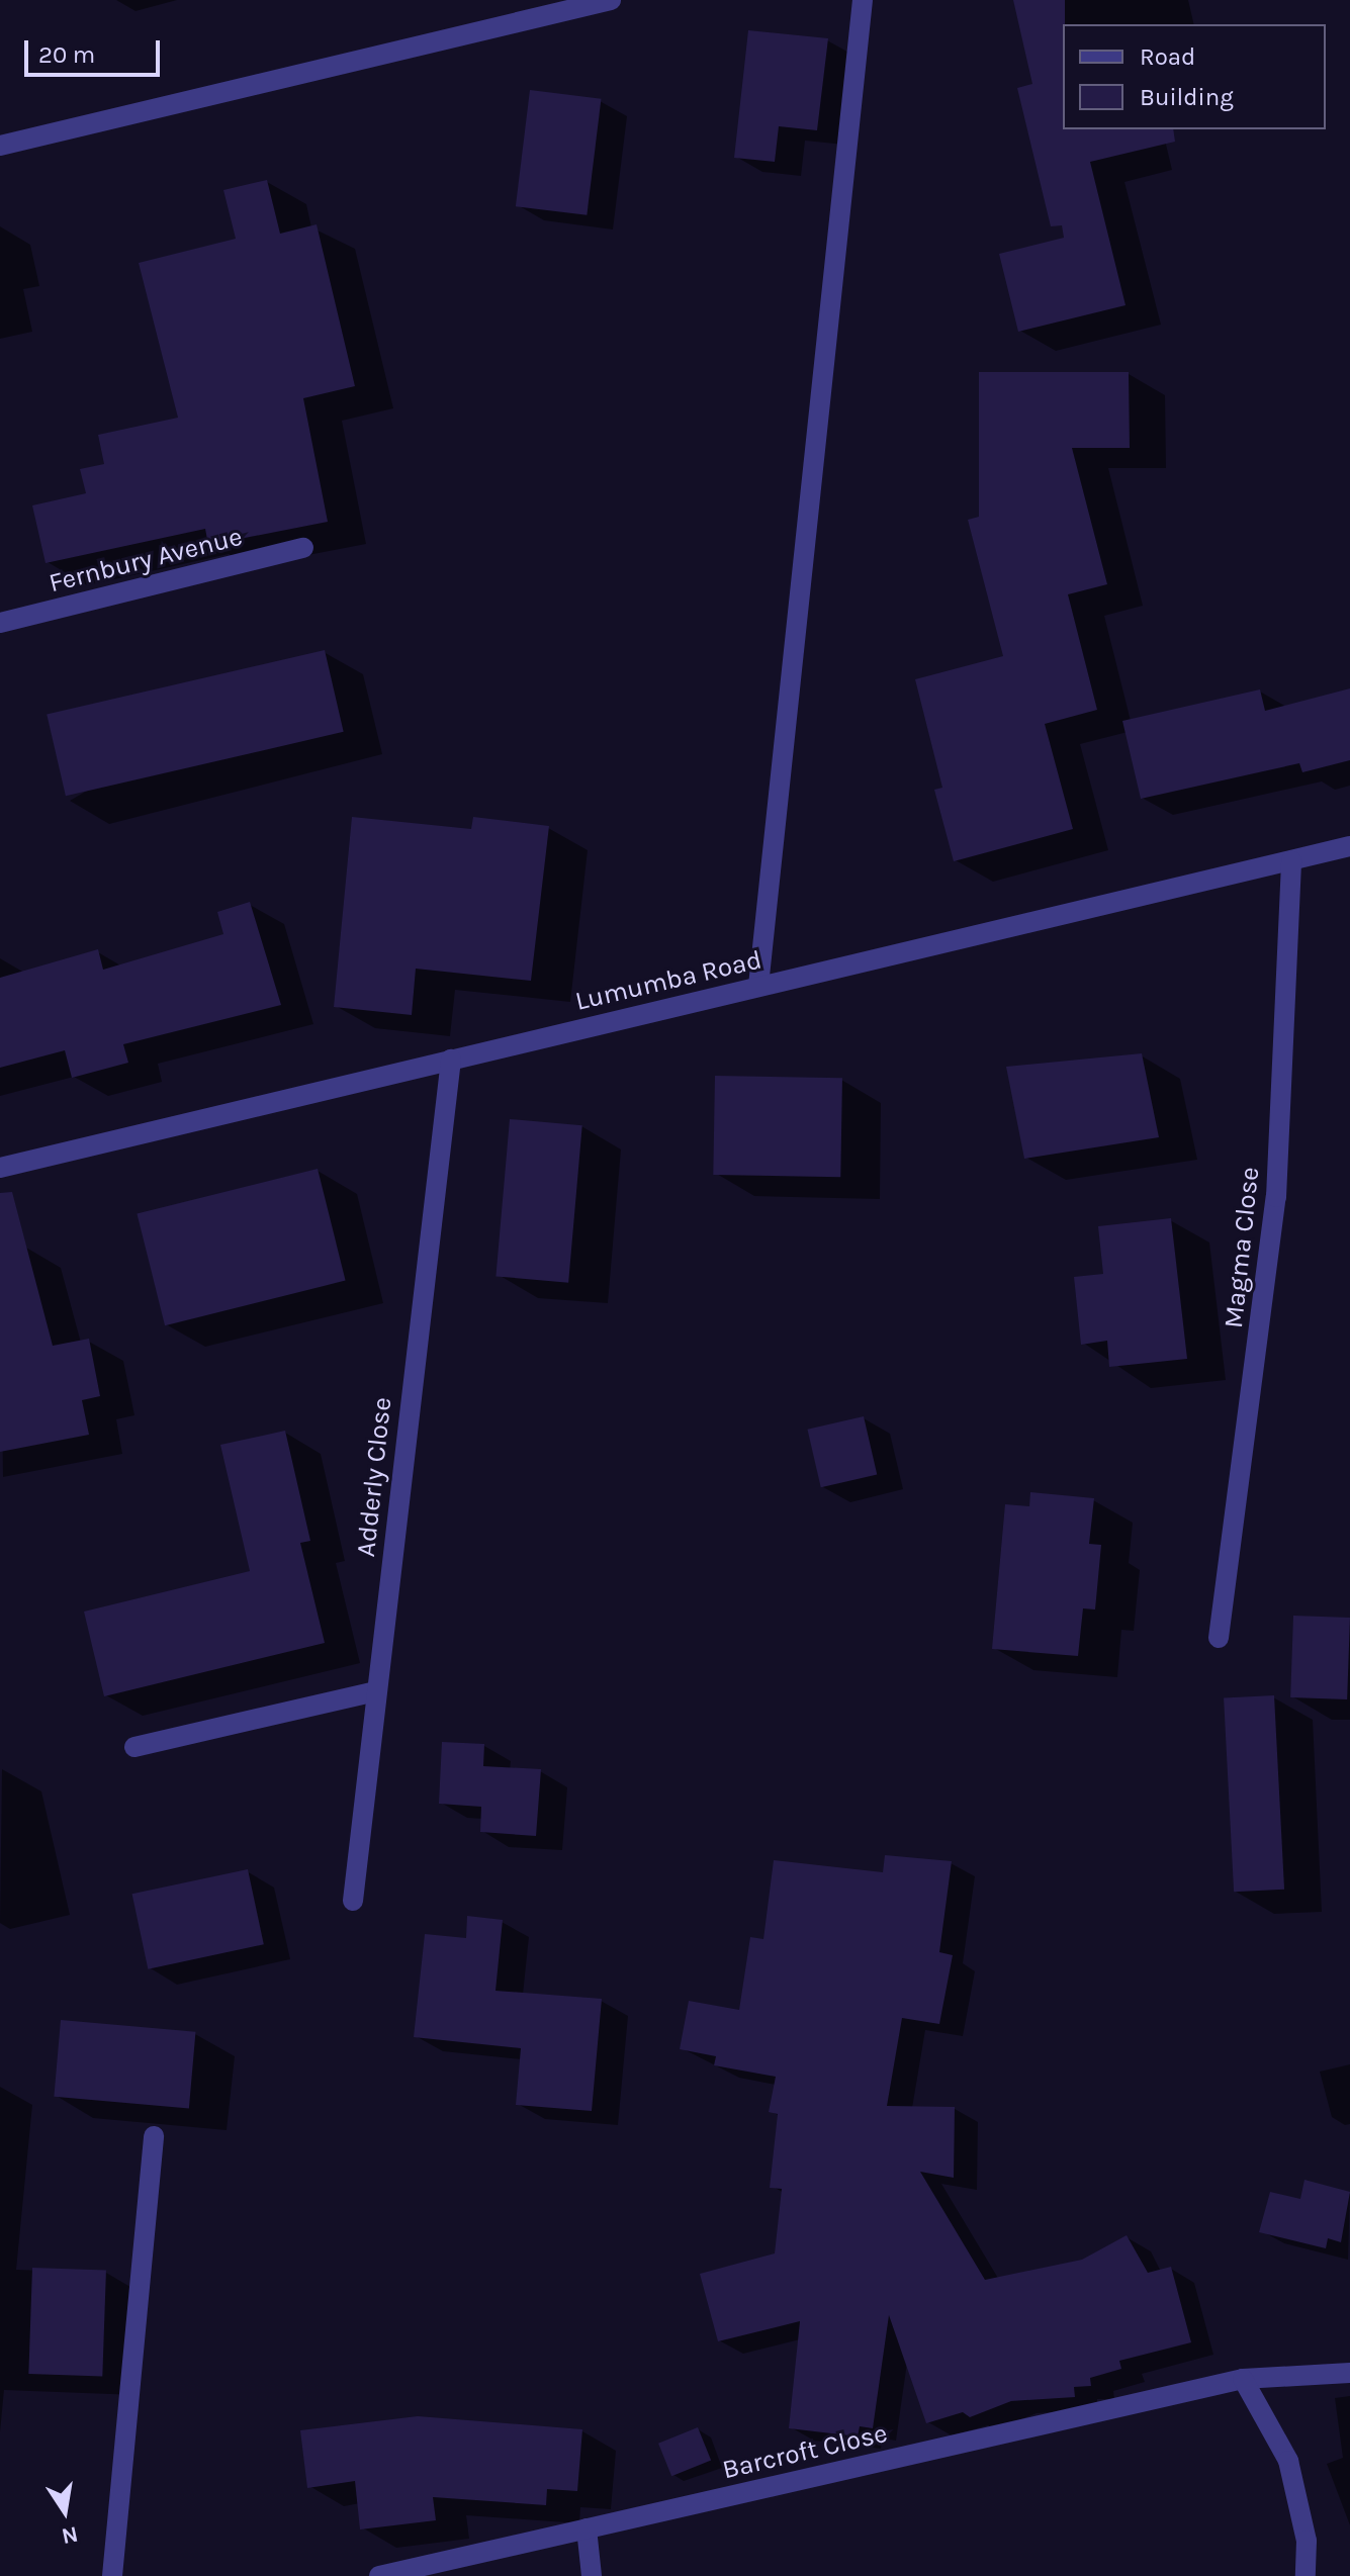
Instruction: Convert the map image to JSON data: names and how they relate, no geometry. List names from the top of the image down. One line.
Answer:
{"streets":{"street":["Fernbury Avenue","Lumumba Road","Magma Close","Adderly Close","Barcroft Close"]},"crossings":[["Lumumba Road","Magma Close"],["Lumumba Road","Adderly Close"]],"legend":["Road","Building"],"scale_bar":"20 m","north":"bottom"}
